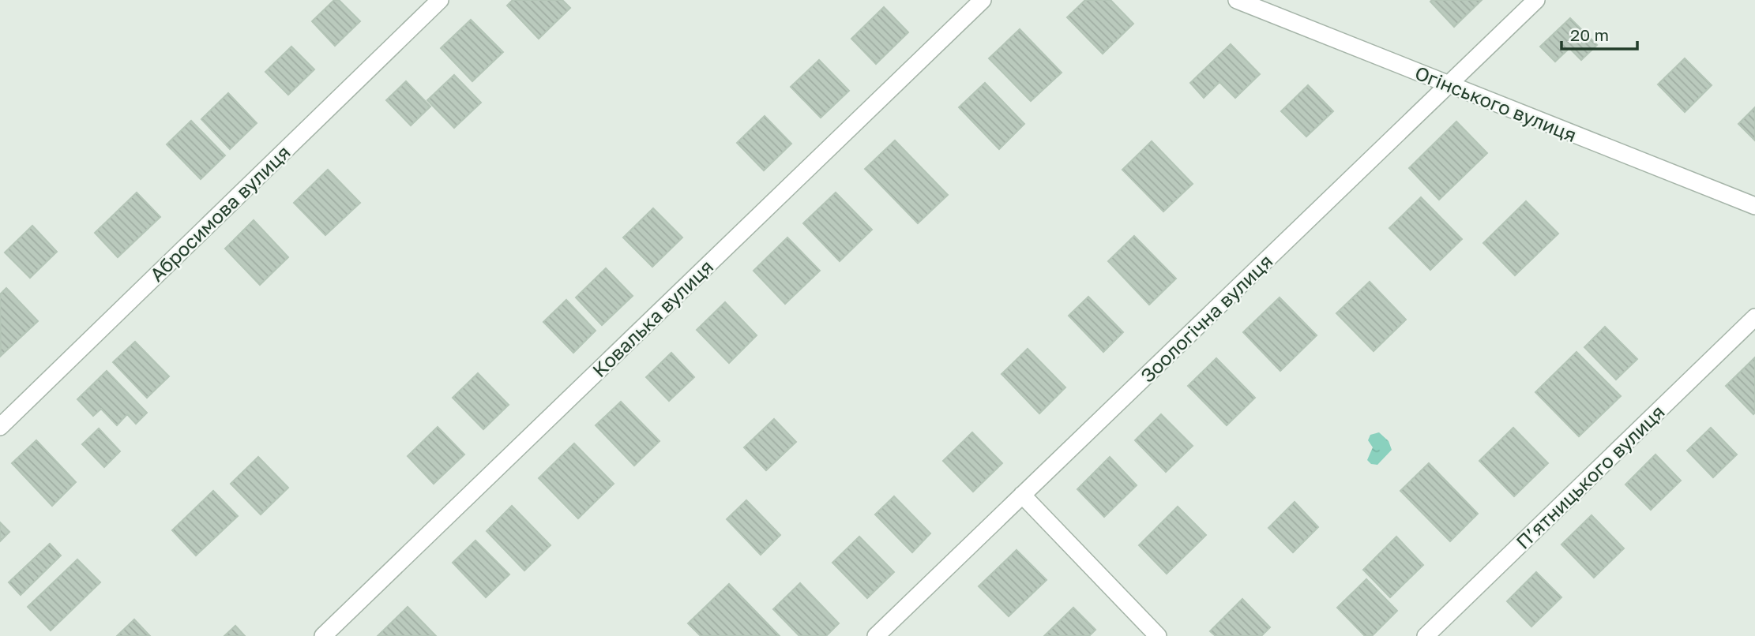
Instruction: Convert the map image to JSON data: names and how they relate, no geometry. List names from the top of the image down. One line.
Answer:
{"streets":{"street":["Огінського вулиця","Абросимова вулиця","Ковалька вулиця","Зоологічна вулиця","П’ятницького вулиця"]},"crossings":[["Огінського вулиця","Зоологічна вулиця"]],"scale_bar":"20 m"}
